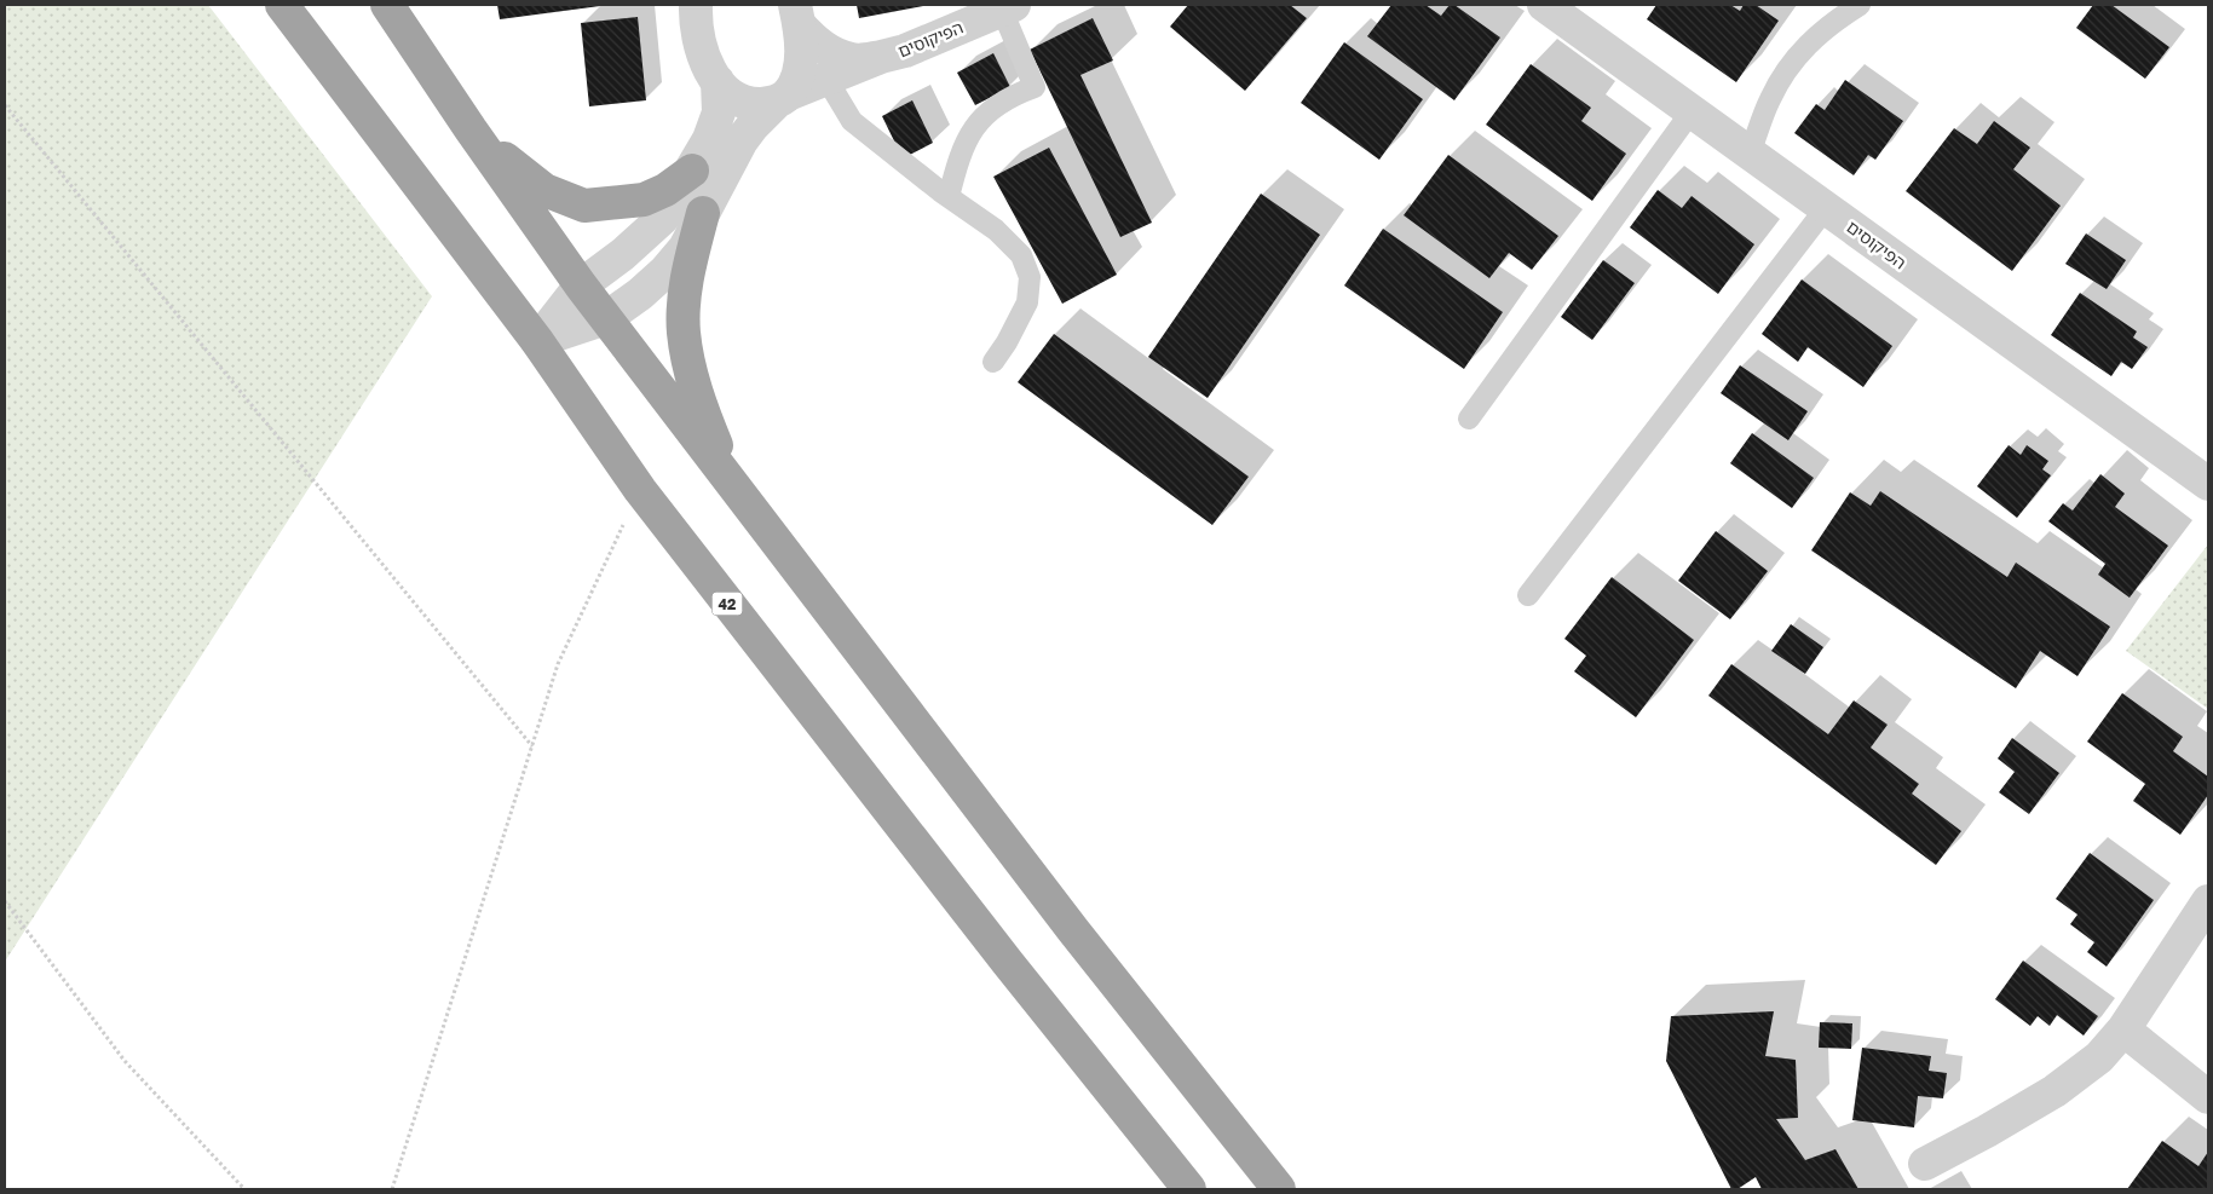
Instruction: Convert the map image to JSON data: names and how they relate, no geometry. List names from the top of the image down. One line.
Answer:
{"streets":{"highway":["42"],"street":["הפיקוסים"]}}
